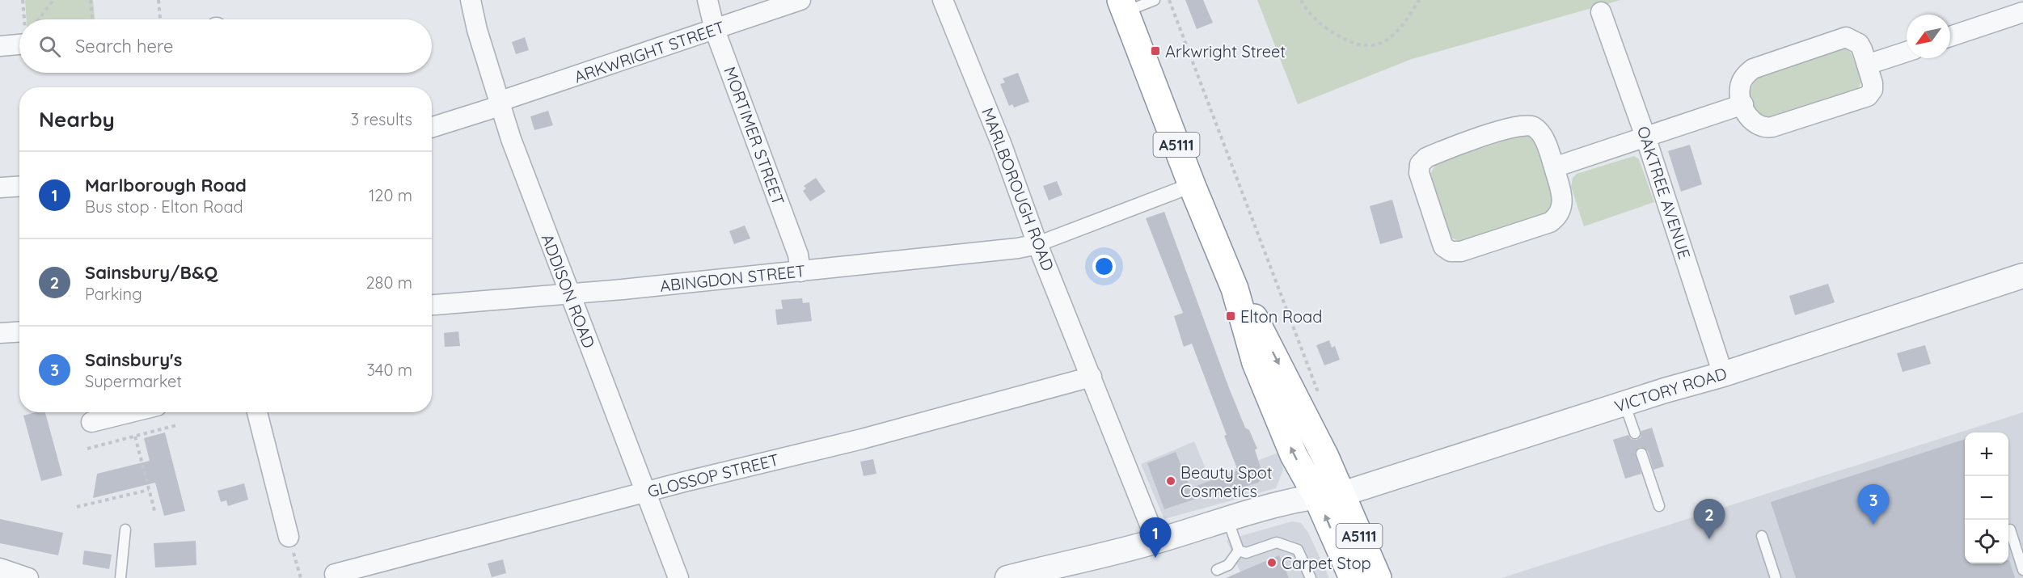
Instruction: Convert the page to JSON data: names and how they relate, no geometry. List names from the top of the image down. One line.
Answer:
{"streets":{"highway":["A5111"],"street":["ARKWRIGHT STREET","MORTIMER STREET","MARLBOROUGH ROAD","OAKTREE AVENUE","ABINGDON STREET","ADDISON ROAD","VICTORY ROAD","GLOSSOP STREET"]},"crossings":[["ARKWRIGHT STREET","MORTIMER STREET"],["ARKWRIGHT STREET","ADDISON ROAD"],["MORTIMER STREET","ABINGDON STREET"],["A5111","VICTORY ROAD"],["MARLBOROUGH ROAD","ABINGDON STREET"],["MARLBOROUGH ROAD","GLOSSOP STREET"],["OAKTREE AVENUE","VICTORY ROAD"],["ABINGDON STREET","ADDISON ROAD"],["ADDISON ROAD","GLOSSOP STREET"]],"places":{"transit":["Arkwright Street","Elton Road"],"other":["Beauty Spot Cosmetics","Carpet Stop"]},"north":"bottom left","page":{"search":"Search here","heading":["Nearby","3 results"],"list":[{"mark":"1","name":"Marlborough Road","note":"Bus stop · Elton Road","value":"120 m"},{"mark":"2","name":"Sainsbury/B&Q","note":"Parking","value":"280 m"},{"mark":"3","name":"Sainsbury's","note":"Supermarket","value":"340 m"}],"map_buttons":["+","−"],"pins":["3","2","1"]}}
